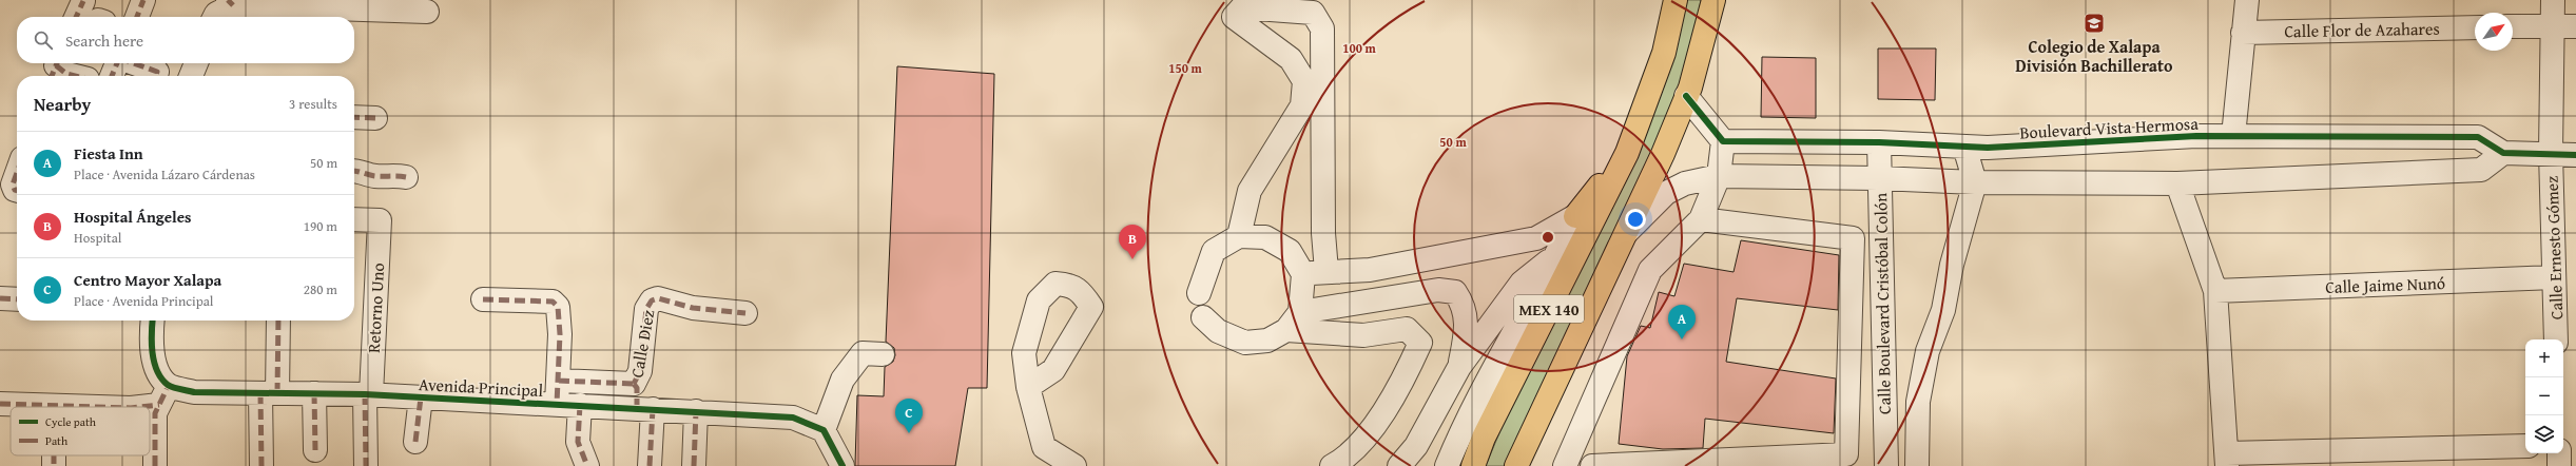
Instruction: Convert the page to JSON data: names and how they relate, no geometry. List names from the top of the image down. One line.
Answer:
{"streets":{"highway":["MEX 140"],"street":["Calle Flor de Azahares","Boulevard Vista Hermosa","Calle Ernesto Gómez","Calle Jaime Nunó","Calle Boulevard Cristóbal Colón","Retorno Uno","Calle Diez","Avenida Principal"]},"crossings":[["Boulevard Vista Hermosa","Calle Boulevard Cristóbal Colón"],["Calle Ernesto Gómez","Calle Jaime Nunó"],["Retorno Uno","Avenida Principal"],["Calle Diez","Avenida Principal"]],"places":{"school or university":["Colegio de Xalapa División Bachillerato"]},"legend":["Cycle path","Path"],"north":"top right","page":{"search":"Search here","heading":["Nearby","3 results"],"list":[{"mark":"A","name":"Fiesta Inn","note":"Place · Avenida Lázaro Cárdenas","value":"50 m"},{"mark":"B","name":"Hospital Ángeles","note":"Hospital","value":"190 m"},{"mark":"C","name":"Centro Mayor Xalapa","note":"Place · Avenida Principal","value":"280 m"}],"pins":["B","A","C"],"map_buttons":["+","−"]},"rings":["100 m","150 m","50 m"]}
